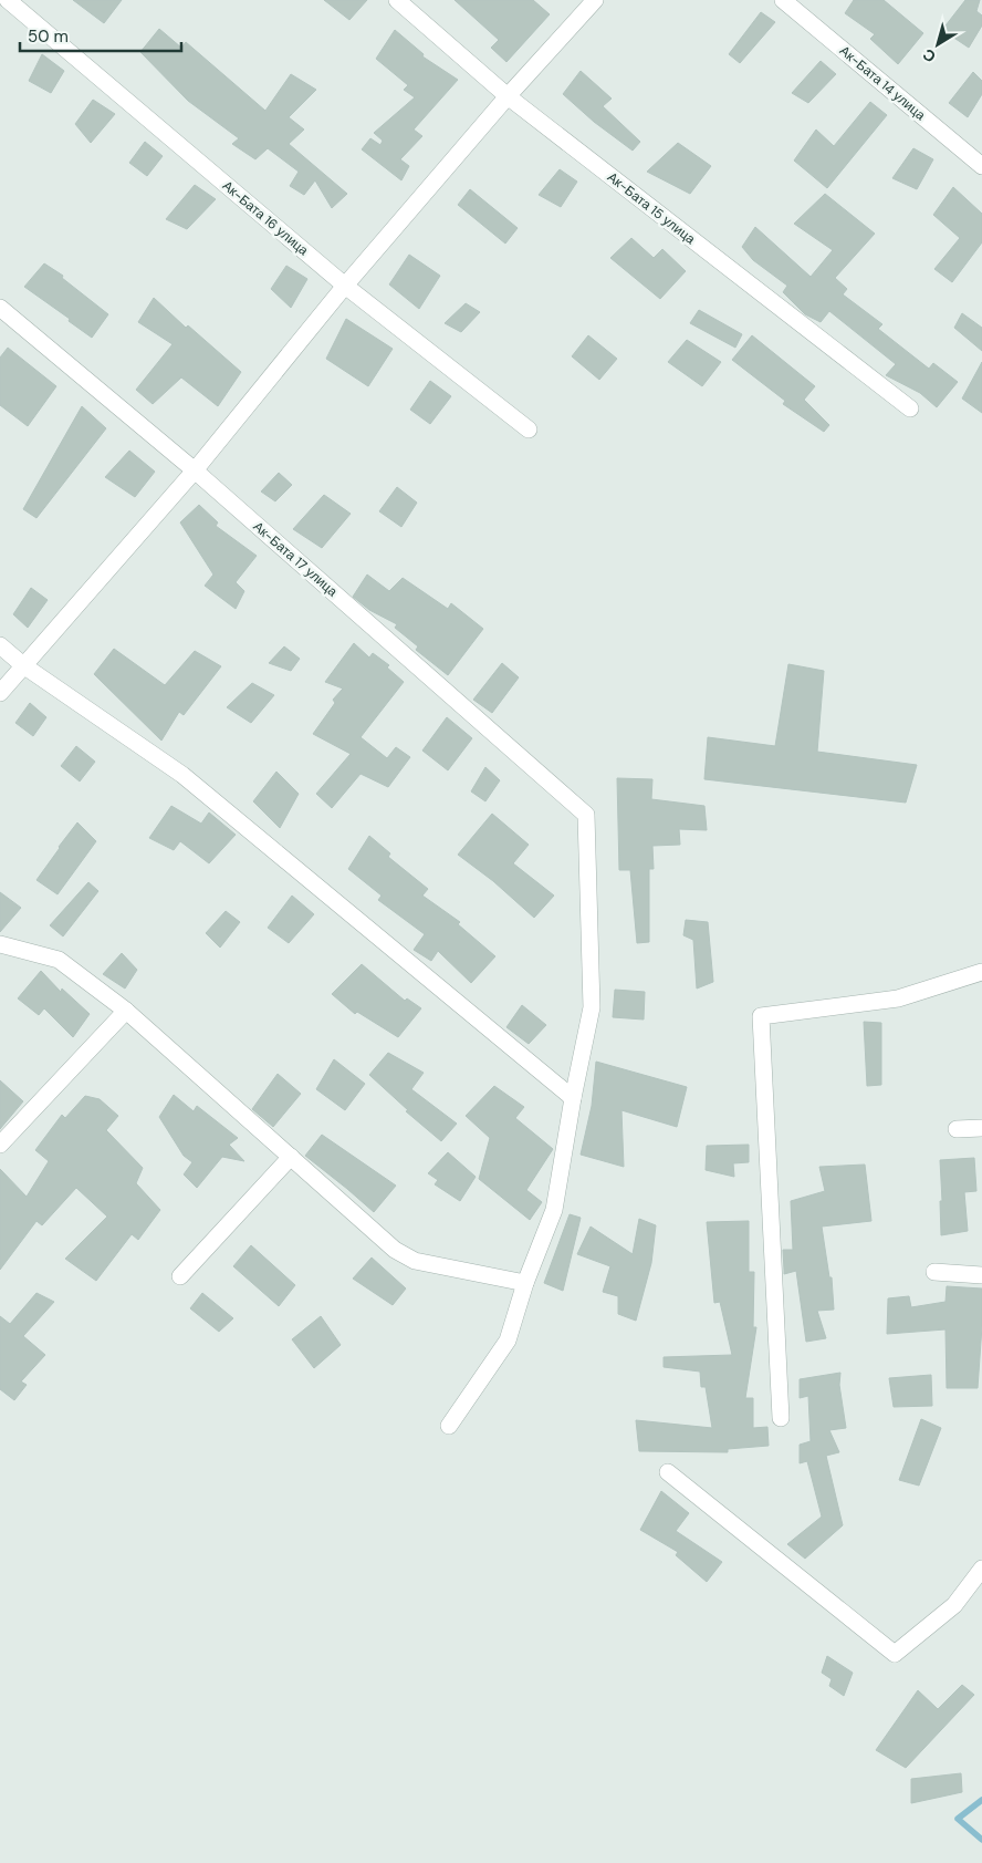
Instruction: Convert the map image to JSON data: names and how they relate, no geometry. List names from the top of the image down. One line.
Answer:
{"streets":{"street":["Ак-Бата 14 улица","Ак-Бата 15 улица","Ак-Бата 16 улица","Ак-Бата 17 улица"]},"scale_bar":"50 m","north":"bottom left"}
